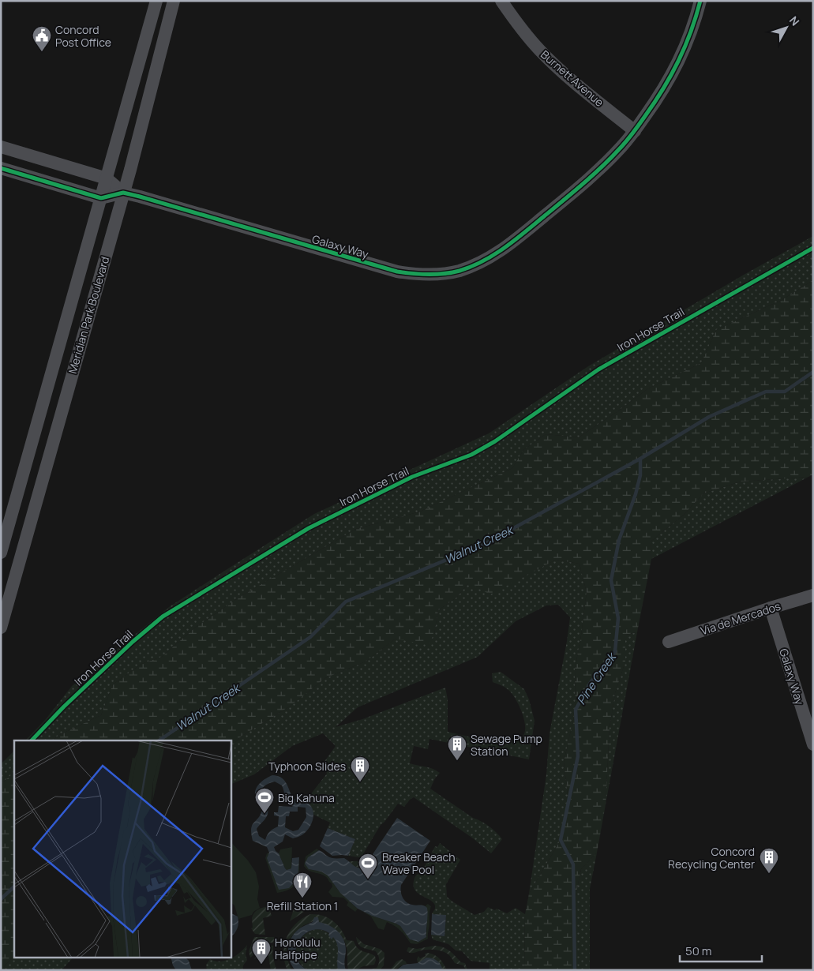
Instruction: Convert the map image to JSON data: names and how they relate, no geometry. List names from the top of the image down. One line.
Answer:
{"streets":{"street":["Burnett Avenue","Galaxy Way","Meridian Park Boulevard","Via de Mercados"],"cycle path":["Iron Horse Trail"]},"crossings":[["Burnett Avenue","Galaxy Way"],["Galaxy Way","Meridian Park Boulevard"],["Galaxy Way","Via de Mercados"]],"water":["Walnut Creek","Pine Creek"],"places":{"public building":["Concord Post Office"],"building":["Sewage Pump Station","Typhoon Slides","Concord Recycling Center","Honolulu Halfpipe"],"sports":["Big Kahuna","Breaker Beach Wave Pool"],"restaurant":["Refill Station 1"]},"scale_bar":"50 m","north":"top right"}
